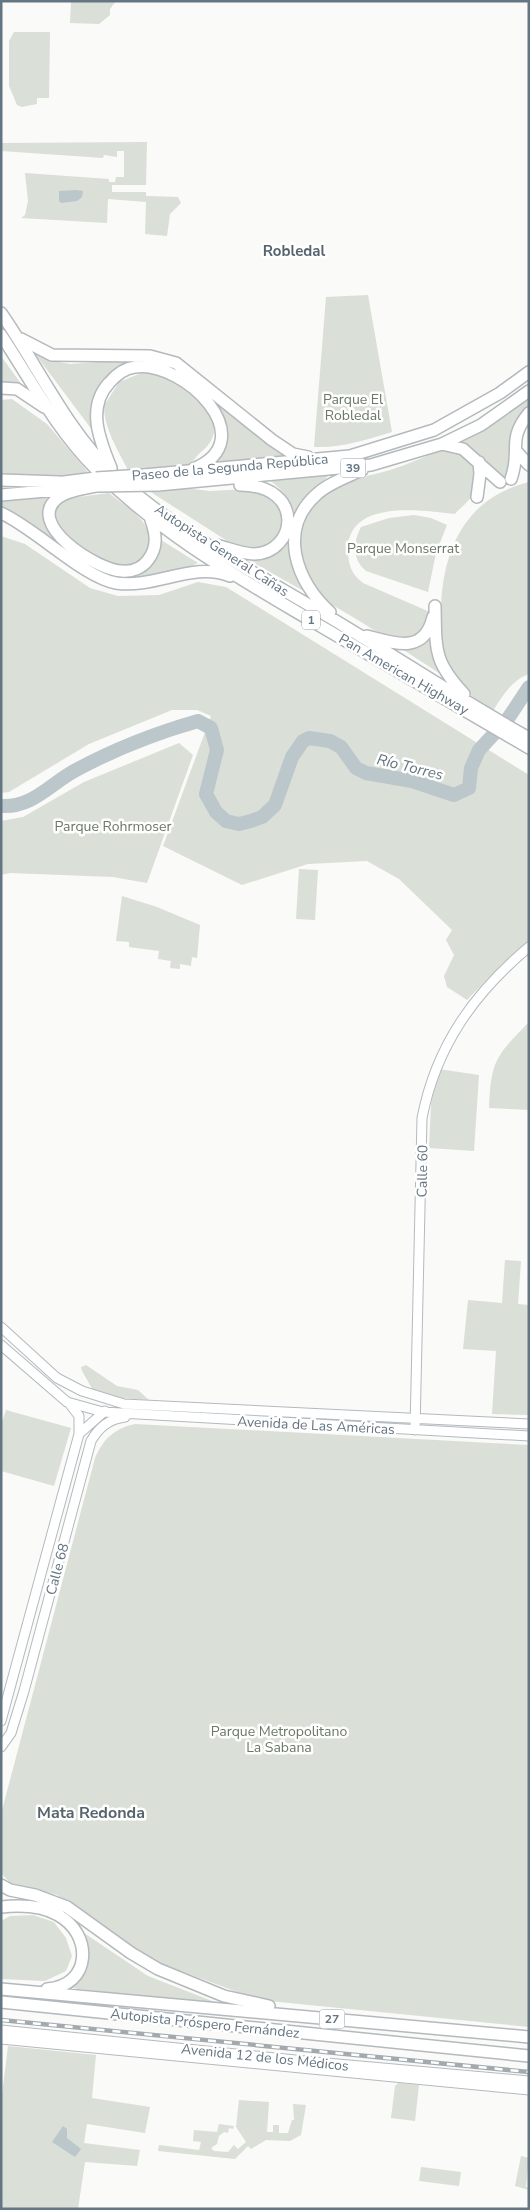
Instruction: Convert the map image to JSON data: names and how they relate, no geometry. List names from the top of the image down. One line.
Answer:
{"streets":{"highway":["Paseo de la Segunda República","39","Autopista General Cañas","1","Pan American Highway","27","Autopista Próspero Fernández"],"main road":["Calle 60","Avenida de Las Américas","Calle 68","Avenida 12 de los Médicos"]},"crossings":[["Paseo de la Segunda República","39"],["39","Autopista General Cañas"],["Autopista General Cañas","1"],["Autopista General Cañas","Pan American Highway"],["Calle 60","Avenida de Las Américas"],["Avenida de Las Américas","Calle 68"]],"districts":["Robledal","Mata Redonda"],"water":["Río Torres"],"parks":["Parque El Robledal","Parque Monserrat","Parque Rohrmoser","Parque Metropolitano La Sabana"]}
